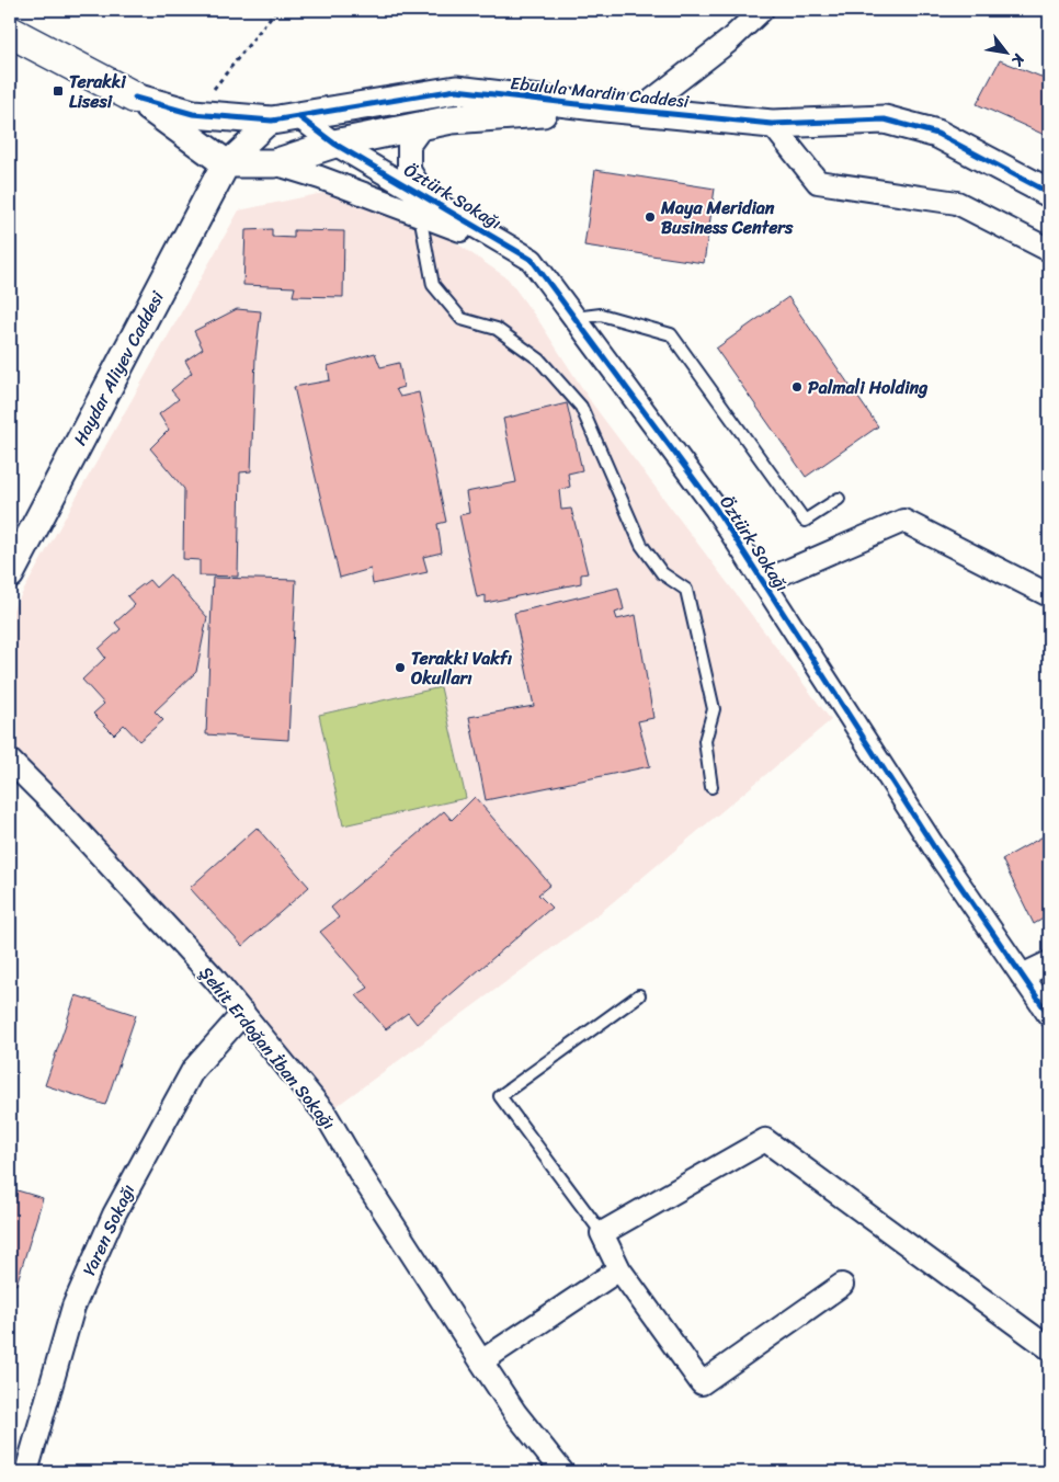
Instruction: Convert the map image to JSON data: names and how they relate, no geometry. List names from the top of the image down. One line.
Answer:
{"streets":{"main road":["Ebulula Mardin Caddesi"],"street":["Öztürk Sokağı","Haydar Aliyev Caddesi","Şehit Erdoğan İban Sokağı","Yaren Sokağı"]},"crossings":[["Ebulula Mardin Caddesi","Öztürk Sokağı"],["Şehit Erdoğan İban Sokağı","Yaren Sokağı"]],"places":{"transit":["Terakki Lisesi"],"other":["Maya Meridian Business Centers","Palmali Holding","Terakki Vakfı Okulları"]},"north":"bottom right"}
